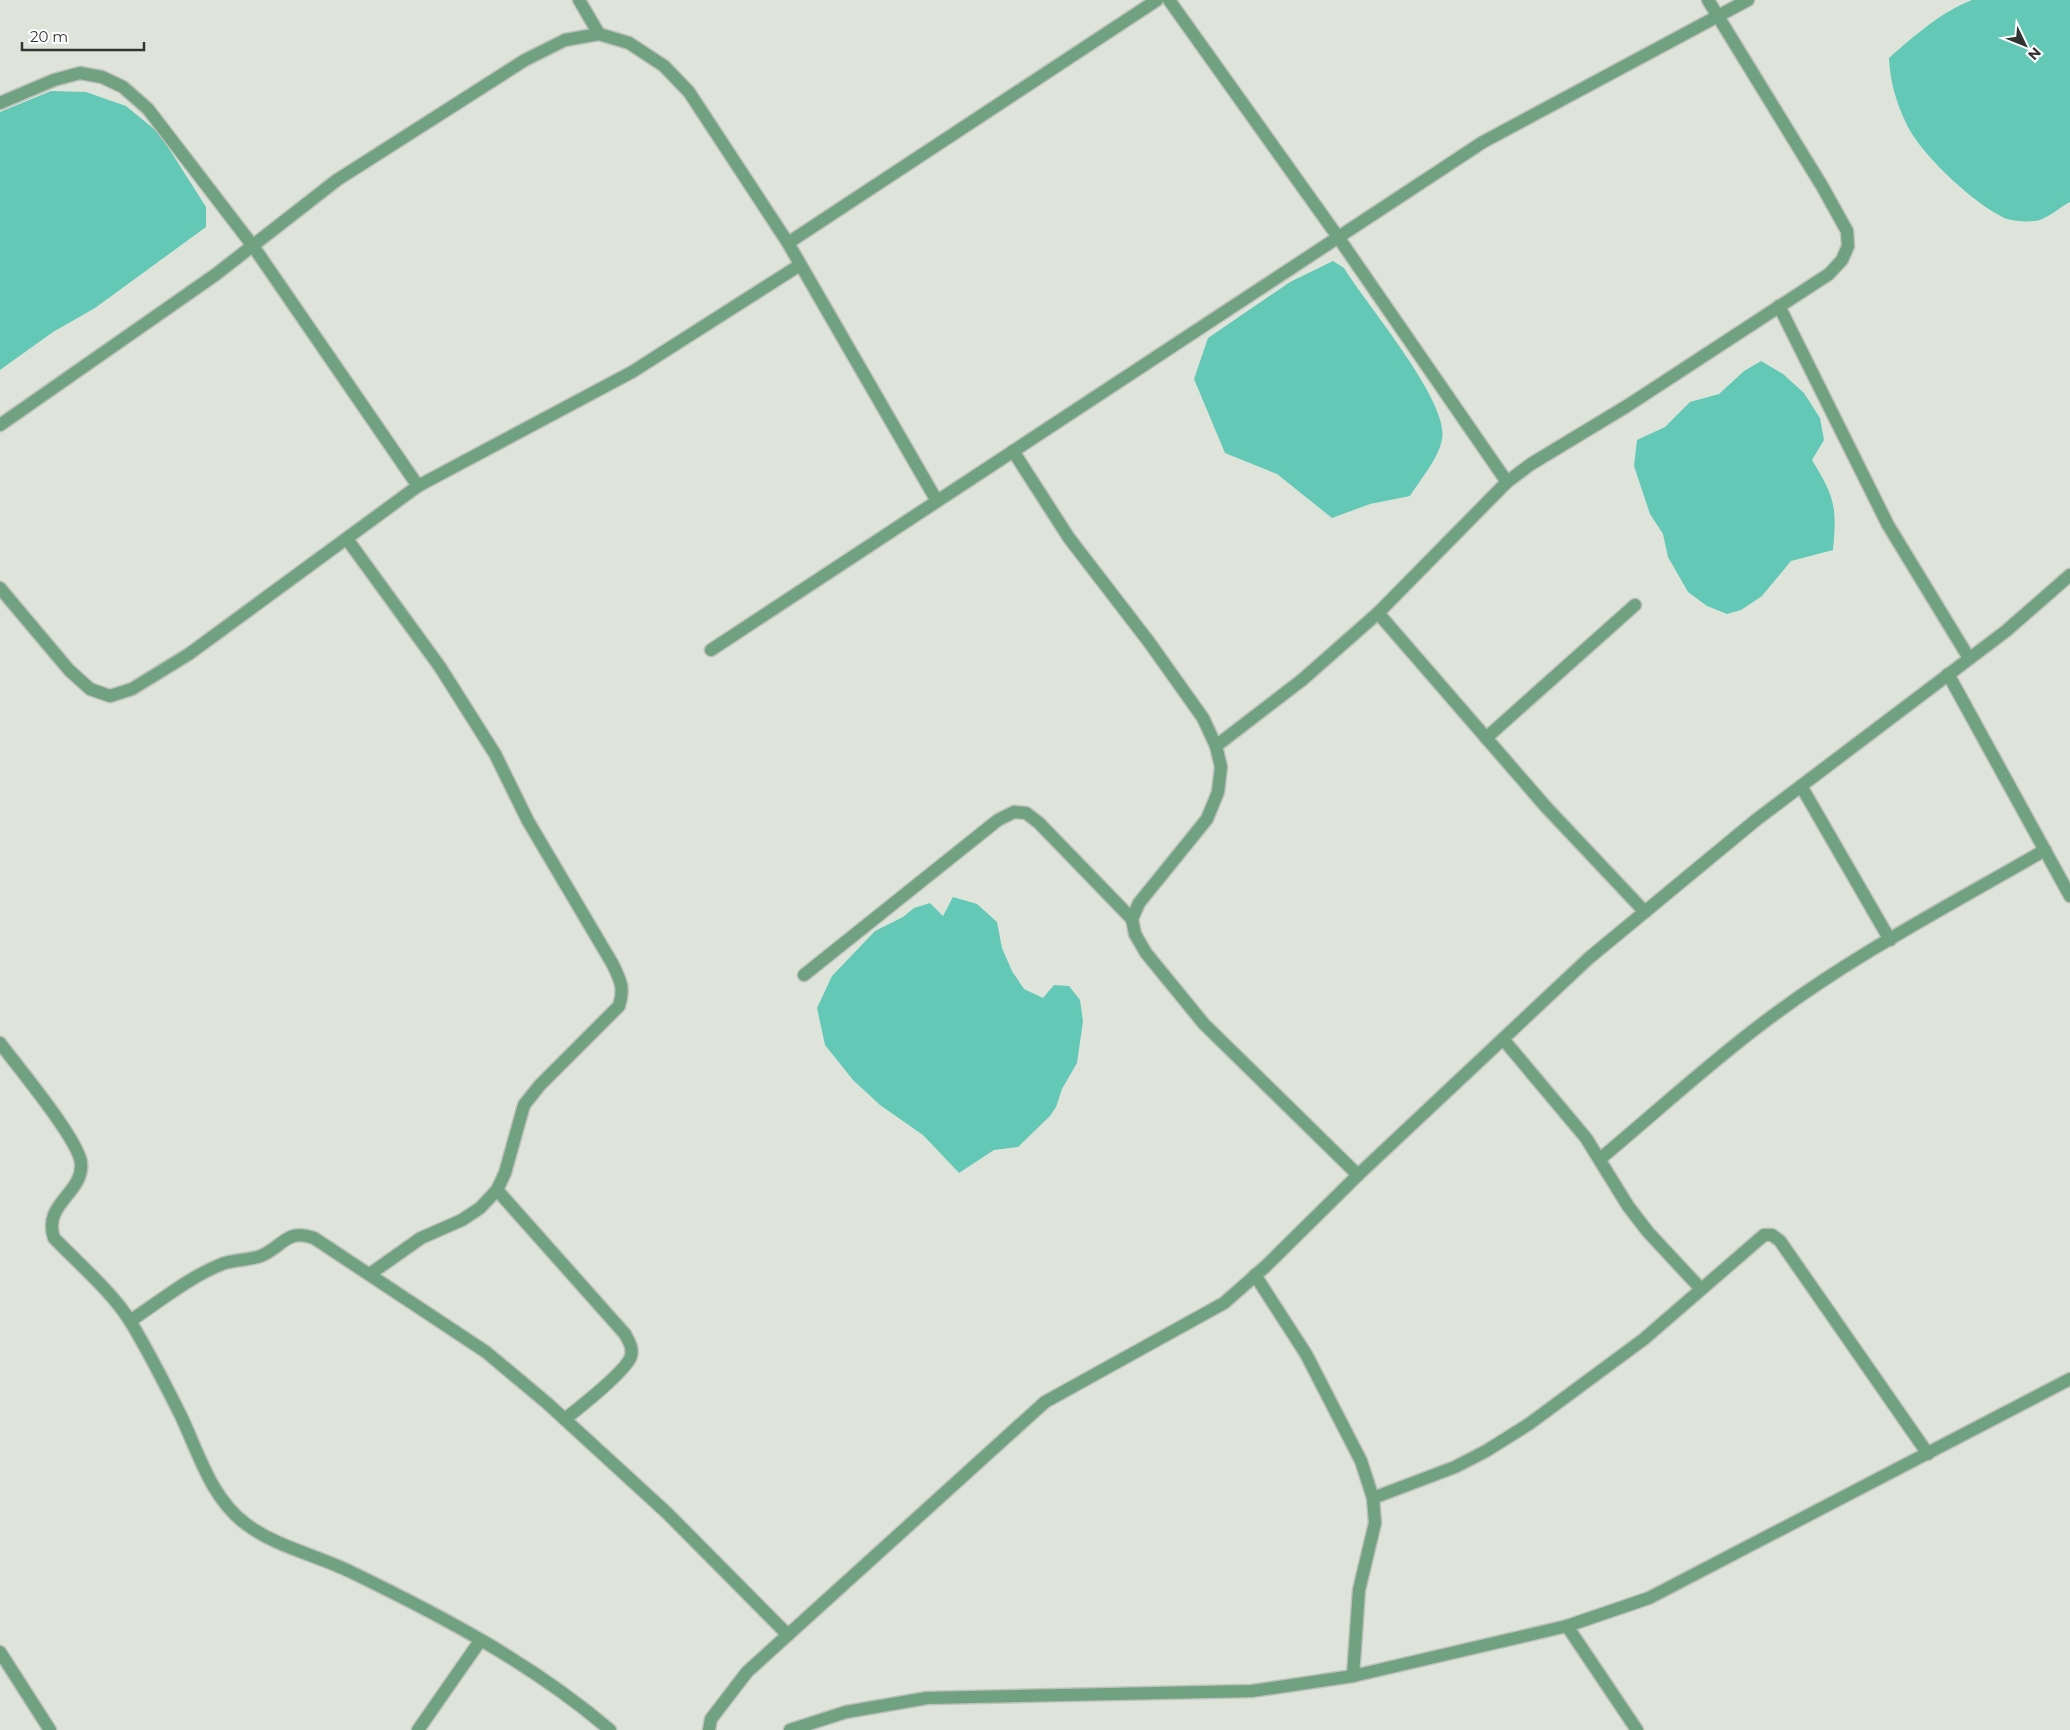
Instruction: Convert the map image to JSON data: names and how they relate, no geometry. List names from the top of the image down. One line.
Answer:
{"scale_bar":"20 m","north":"bottom right"}
